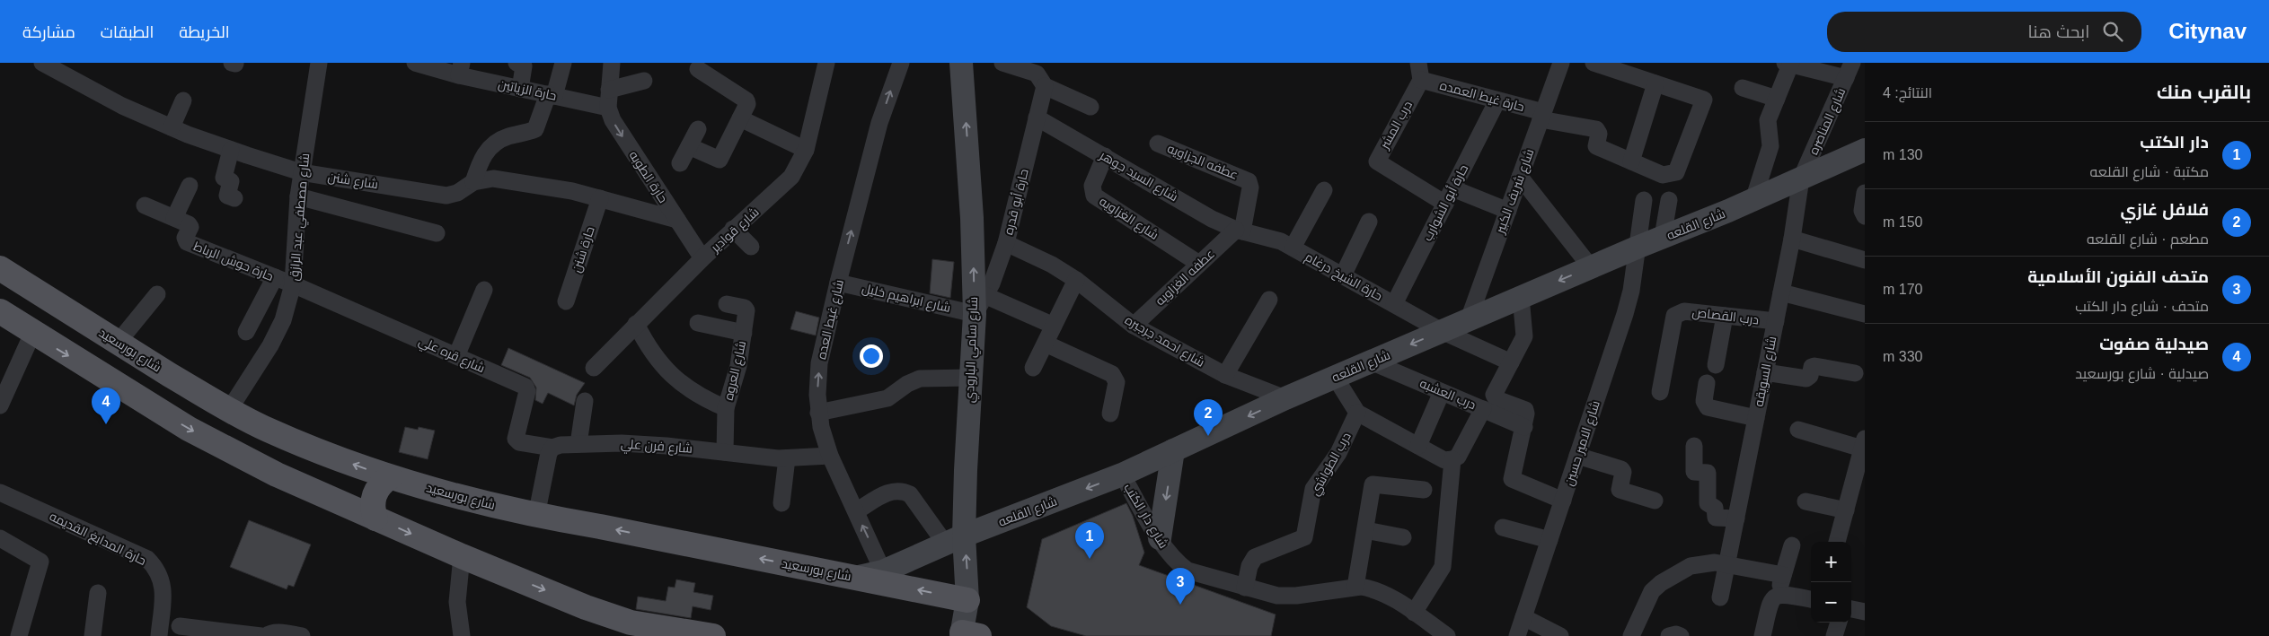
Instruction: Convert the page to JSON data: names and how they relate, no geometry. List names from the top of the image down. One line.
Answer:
{"streets":{"main road":["شارع بورسعيد"],"street":["حارة الزياتين","حارة غيط العمده","شارع المناصره","درب المشر","عطفه الجزاويه","شارع السيد جوهر","حارة الطوبه","شارع شنن","شارع شريف الكبير","حارة أبو قدره","حارة أبو الشوارب","شارع مصطفي عبد الرازق","شارع الغزاويه","شارع القلعه","شارع قوادير","حارة شنن","حارة حوش الرباط","حارة الشيخ درغام","عطفه الغزاويه","شارع ابراهيم خليل","درب القصاص","شارع غيط العده","شارع احمد جرجيره","شارع سامي البارودي","شارع قره علي","شارع العروه","شارع السويقه","درب العشبه","شارع الامير حسين","شارع فرن علي","درب الطواشي","شارع دار الكتب","حارة المدابغ القديمه"]},"crossings":[["حارة الزياتين","حارة الطوبه"],["حارة غيط العمده","درب المشر"],["حارة غيط العمده","شارع شريف الكبير"],["حارة غيط العمده","حارة أبو الشوارب"],["شارع المناصره","شارع القلعه"],["شارع المناصره","شارع السويقه"],["درب المشر","حارة أبو الشوارب"],["عطفه الجزاويه","شارع السيد جوهر"],["عطفه الجزاويه","حارة الشيخ درغام"],["عطفه الجزاويه","عطفه الغزاويه"],["شارع السيد جوهر","حارة أبو قدره"],["شارع السيد جوهر","شارع الغزاويه"],["شارع السيد جوهر","حارة الشيخ درغام"],["شارع السيد جوهر","عطفه الغزاويه"],["حارة الطوبه","شارع شنن"],["حارة الطوبه","شارع قوادير"],["شارع شنن","شارع مصطفي عبد الرازق"],["شارع شنن","حارة شنن"],["شارع شريف الكبير","شارع القلعه"],["حارة أبو قدره","شارع ابراهيم خليل"],["حارة أبو قدره","شارع احمد جرجيره"],["حارة أبو قدره","شارع سامي البارودي"],["حارة أبو الشوارب","حارة الشيخ درغام"],["شارع مصطفي عبد الرازق","حارة حوش الرباط"],["شارع مصطفي عبد الرازق","شارع بورسعيد"],["شارع مصطفي عبد الرازق","شارع قره علي"],["شارع الغزاويه","عطفه الغزاويه"],["شارع القلعه","حارة الشيخ درغام"],["شارع القلعه","شارع غيط العده"],["شارع القلعه","شارع احمد جرجيره"],["شارع القلعه","شارع بورسعيد"],["شارع القلعه","شارع سامي البارودي"],["شارع القلعه","شارع السويقه"],["شارع القلعه","درب العشبه"],["شارع القلعه","شارع الامير حسين"],["شارع القلعه","شارع دار الكتب"],["حارة حوش الرباط","شارع قره علي"],["حارة الشيخ درغام","عطفه الغزاويه"],["عطفه الغزاويه","شارع احمد جرجيره"],["شارع ابراهيم خليل","شارع غيط العده"],["شارع ابراهيم خليل","شارع سامي البارودي"],["درب القصاص","شارع السويقه"],["شارع غيط العده","شارع فرن علي"],["شارع بورسعيد","شارع سامي البارودي"],["شارع قره علي","شارع فرن علي"],["شارع العروه","شارع فرن علي"],["درب الطواشي","شارع دار الكتب"]],"one_way":["حارة الطوبه","شارع القلعه","شارع غيط العده","شارع سامي البارودي"],"page":{"header":"Citynav","search":"ابحث هنا","nav":["الخريطة","الطبقات","مشاركة"],"heading":["بالقرب منك","النتائج: 4"],"list":[{"mark":"1","name":"دار الكتب","note":"مكتبة · شارع القلعه","value":"130 m"},{"mark":"2","name":"فلافل غازي","note":"مطعم · شارع القلعه","value":"150 m"},{"mark":"3","name":"متحف الفنون الأسلامية","note":"متحف · شارع دار الكتب","value":"170 m"},{"mark":"4","name":"صيدلية صفوت","note":"صيدلية · شارع بورسعيد","value":"330 m"}],"pins":["4","2","1","3"],"map_buttons":["+","−"]}}
